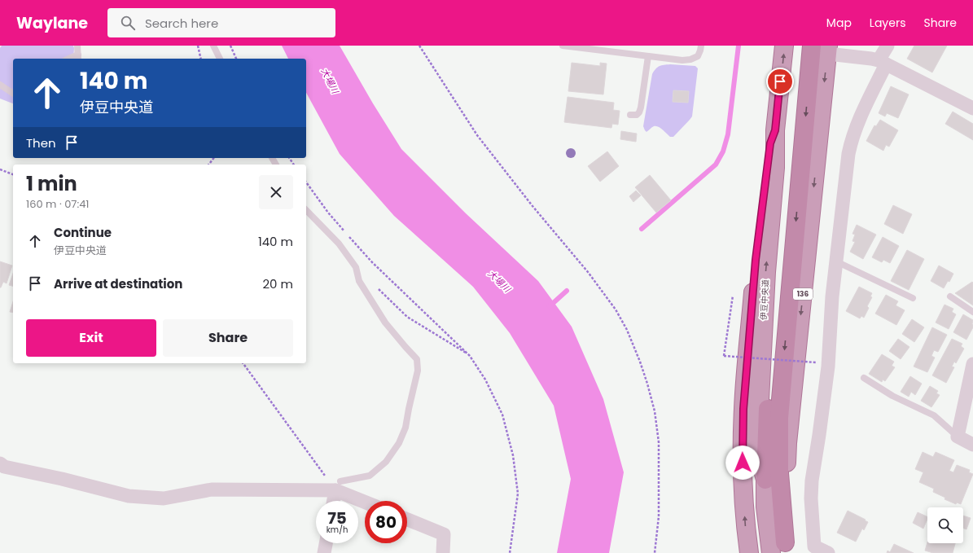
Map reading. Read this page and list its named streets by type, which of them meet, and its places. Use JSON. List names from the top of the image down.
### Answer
{
  "streets": {
    "highway": ["136", "伊豆中央道"]
  },
  "water": ["大場川"],
  "page": {
    "header": "Waylane",
    "search": "Search here",
    "nav": ["Map", "Layers", "Share"],
    "turn": ["140 m", "伊豆中央道"],
    "then": "Then",
    "heading": ["1 min", "160 m · 07:41"],
    "list": [
      {
        "name": "Continue",
        "note": "伊豆中央道",
        "value": "140 m"
      },
      {
        "name": "Arrive at destination",
        "value": "20 m"
      }
    ],
    "buttons": ["Exit", "Share"],
    "speed": "75 km/h",
    "limit": "80"
  }
}
